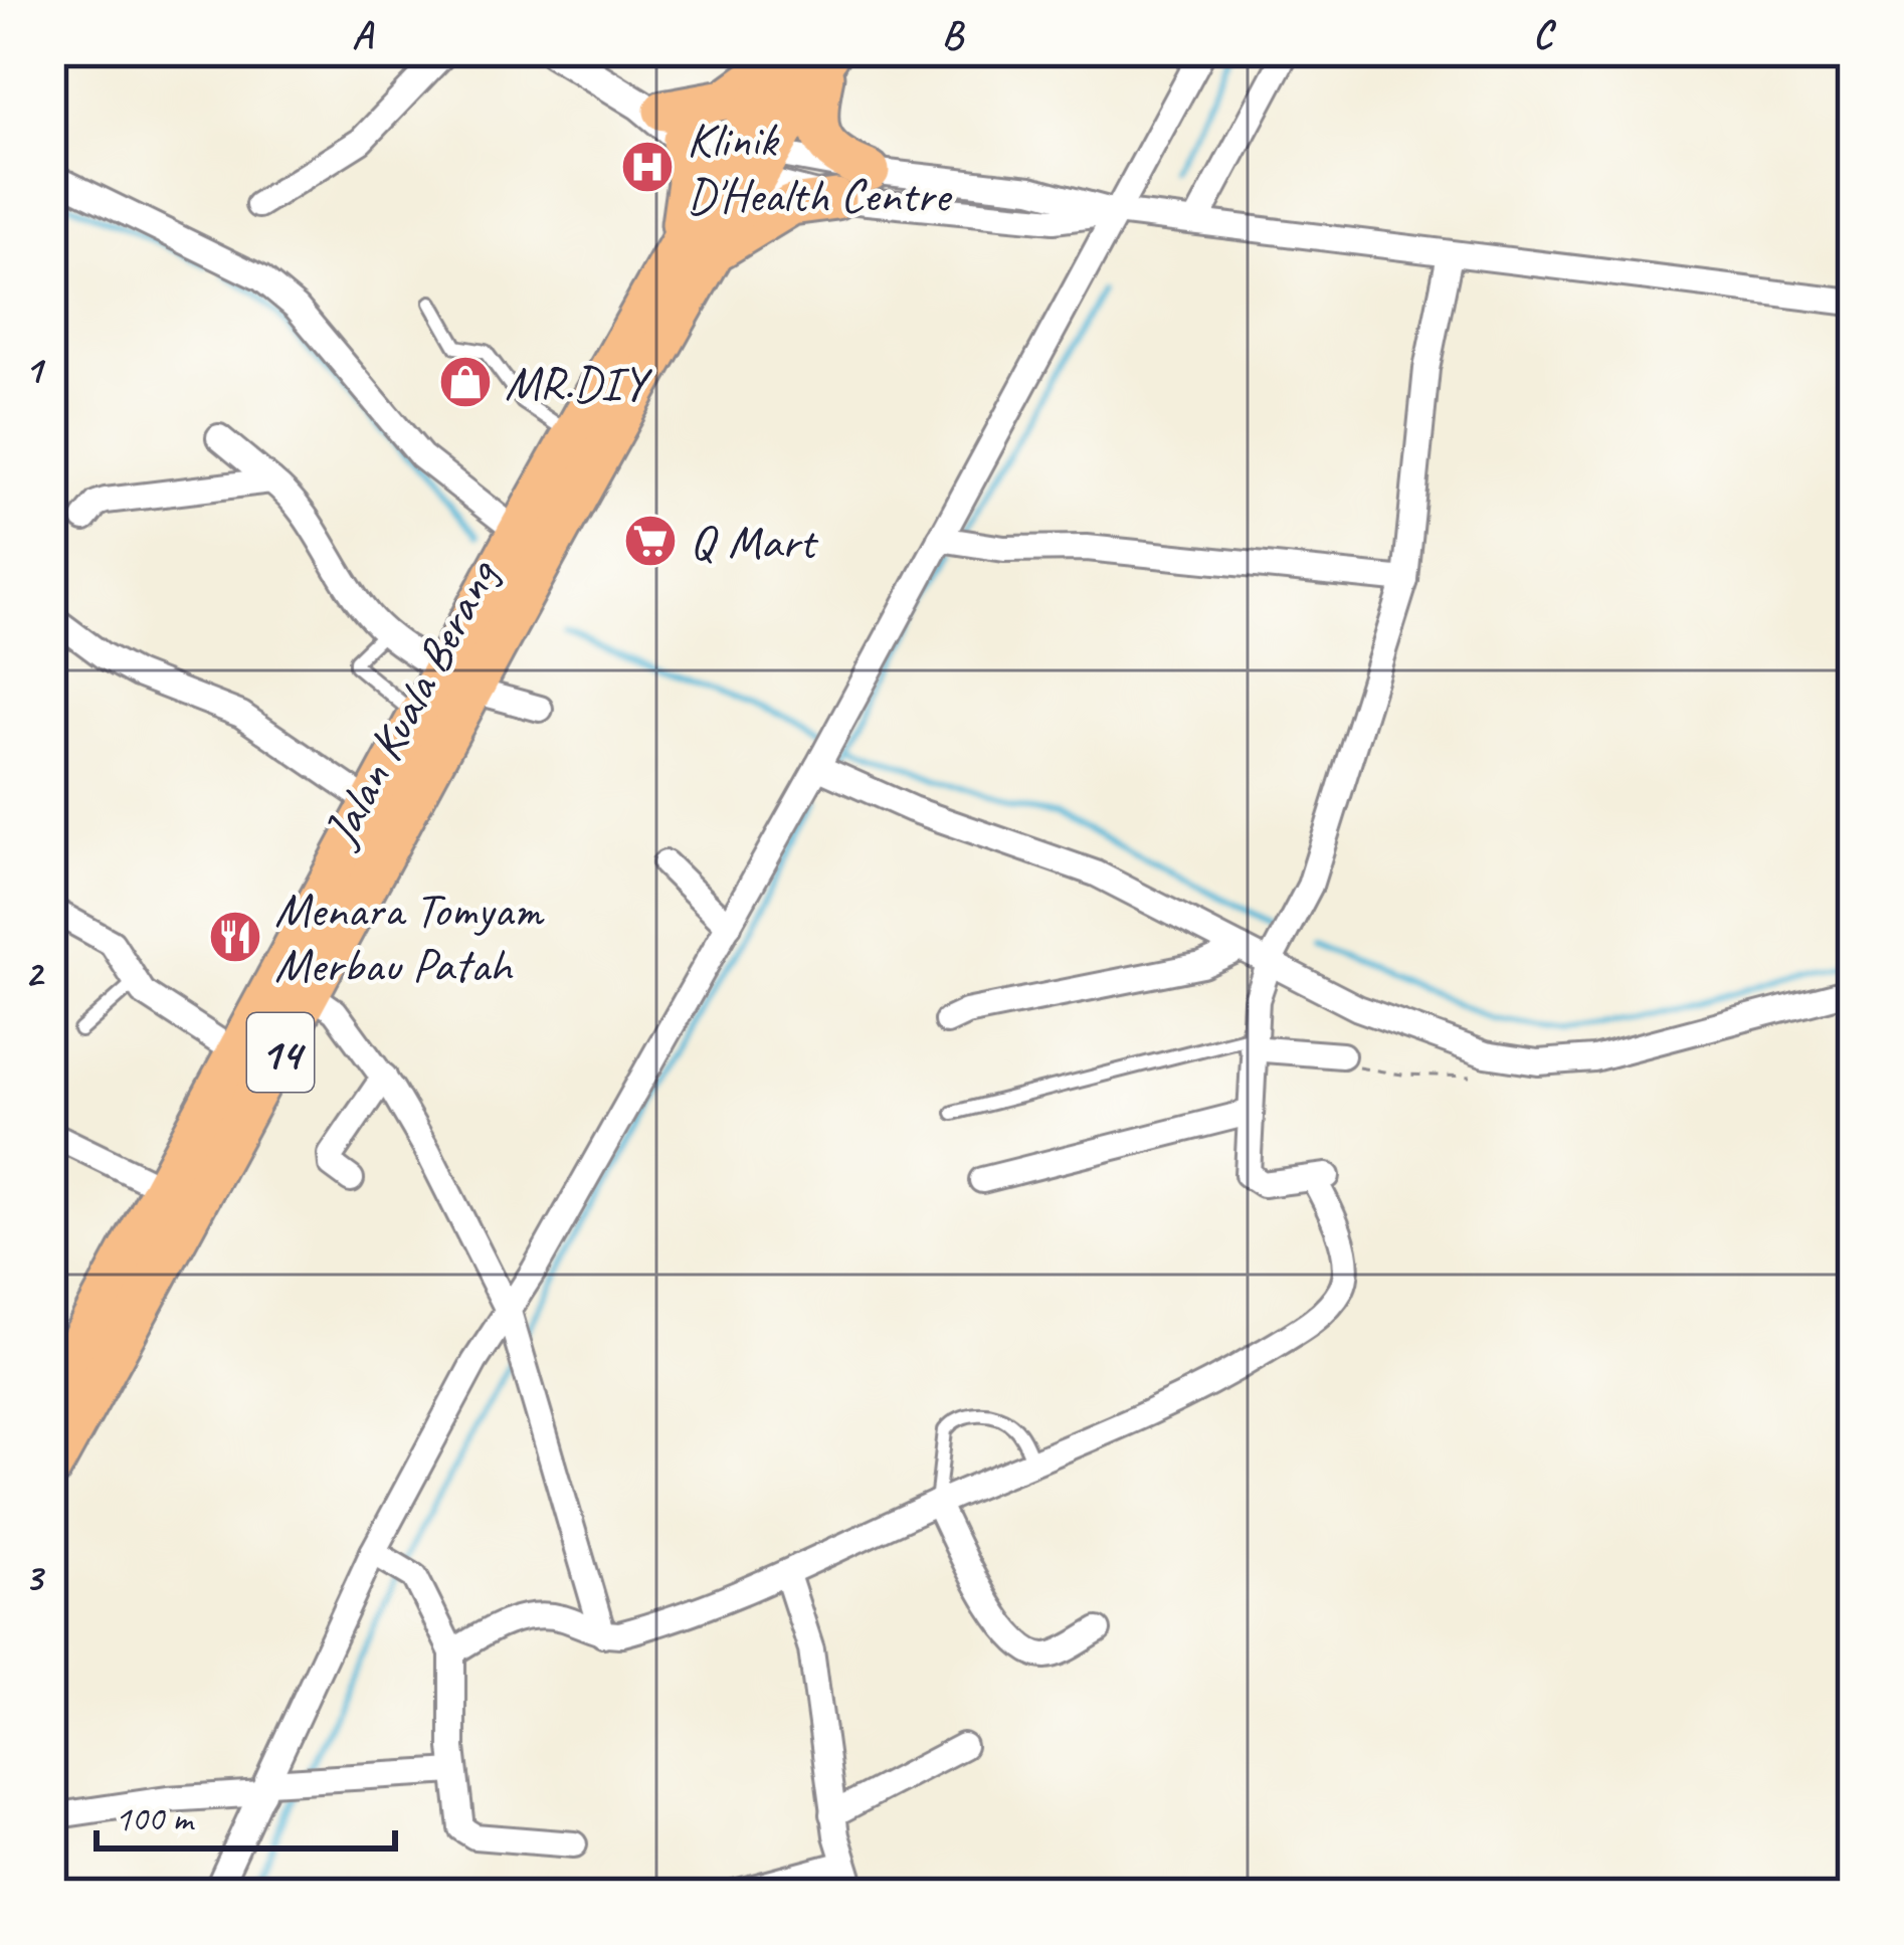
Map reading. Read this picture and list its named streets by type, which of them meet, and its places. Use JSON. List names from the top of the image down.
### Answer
{
  "streets": {
    "highway": ["Jalan Kuala Berang", "14"]
  },
  "places": {
    "hospital": ["Klinik D'Health Centre"],
    "shop": ["MR.DIY"],
    "supermarket": ["Q Mart"],
    "restaurant": ["Menara Tomyam Merbau Patah"]
  },
  "scale_bar": "100 m",
  "grid": {
    "columns": ["A", "B", "C"],
    "rows": ["1", "2", "3"]
  }
}
